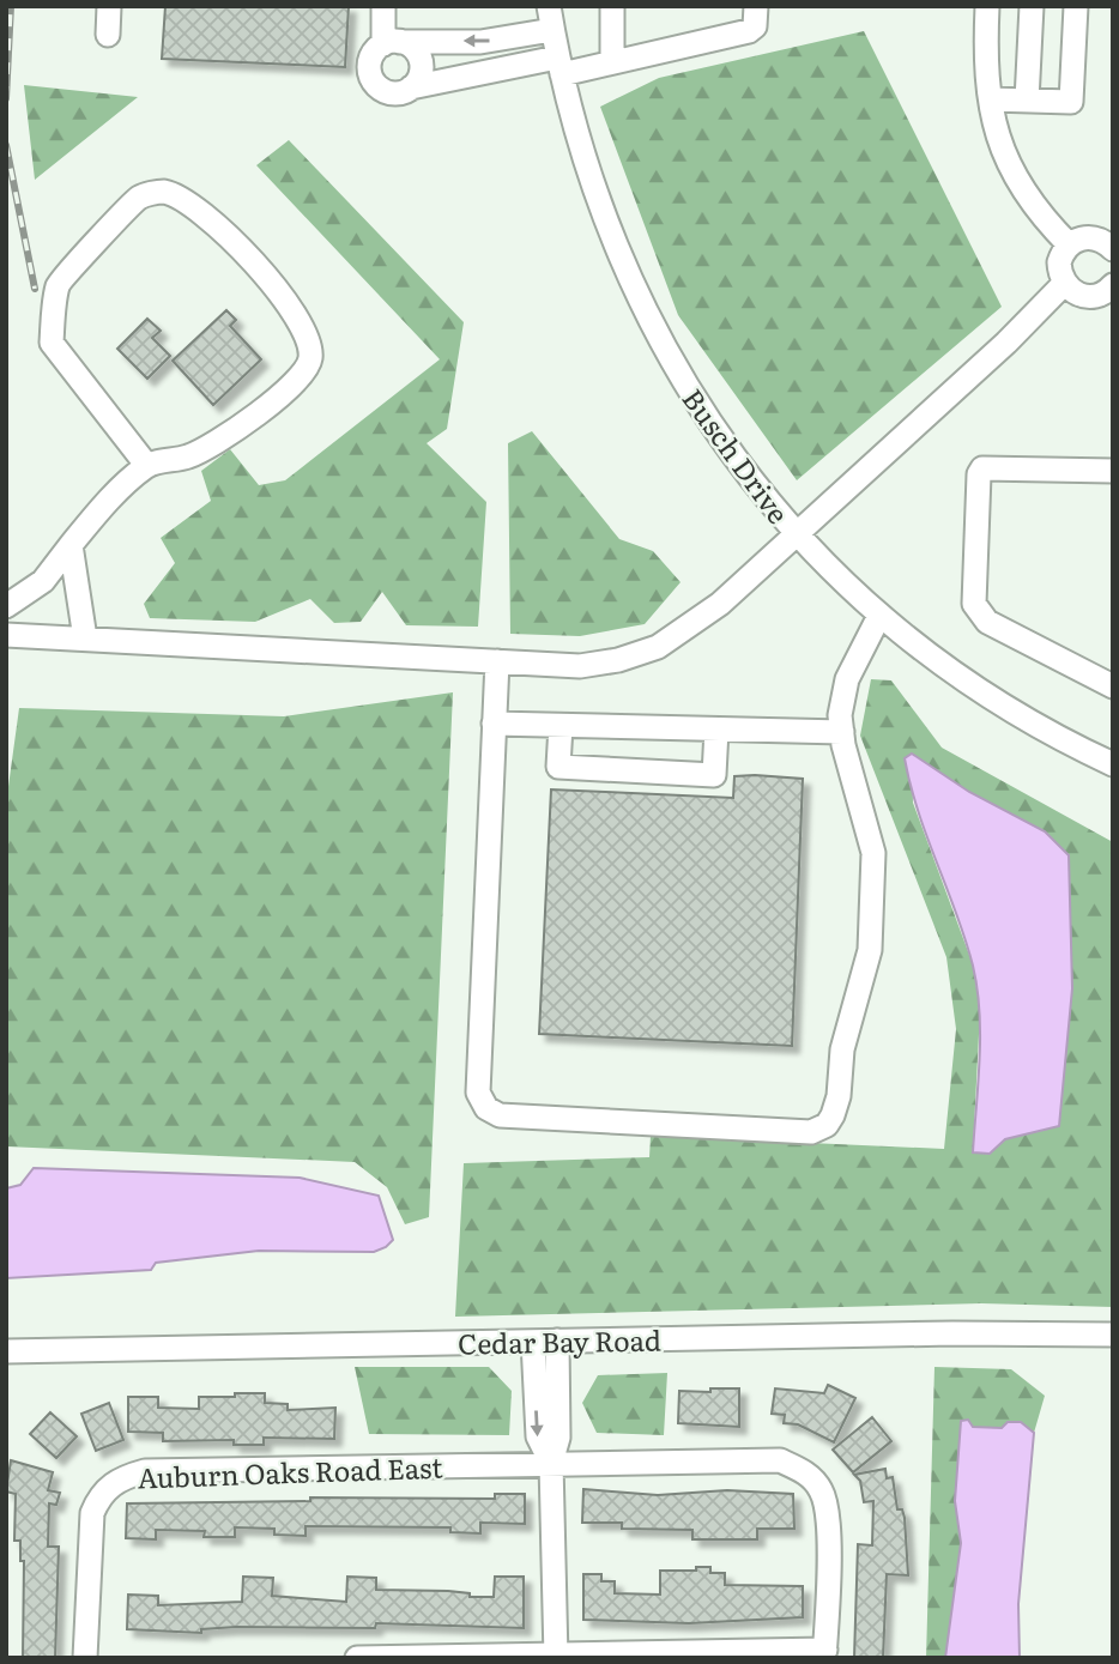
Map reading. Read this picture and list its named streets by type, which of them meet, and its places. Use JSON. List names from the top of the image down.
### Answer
{
  "streets": {
    "street": ["Busch Drive", "Cedar Bay Road", "Auburn Oaks Road East"]
  }
}
